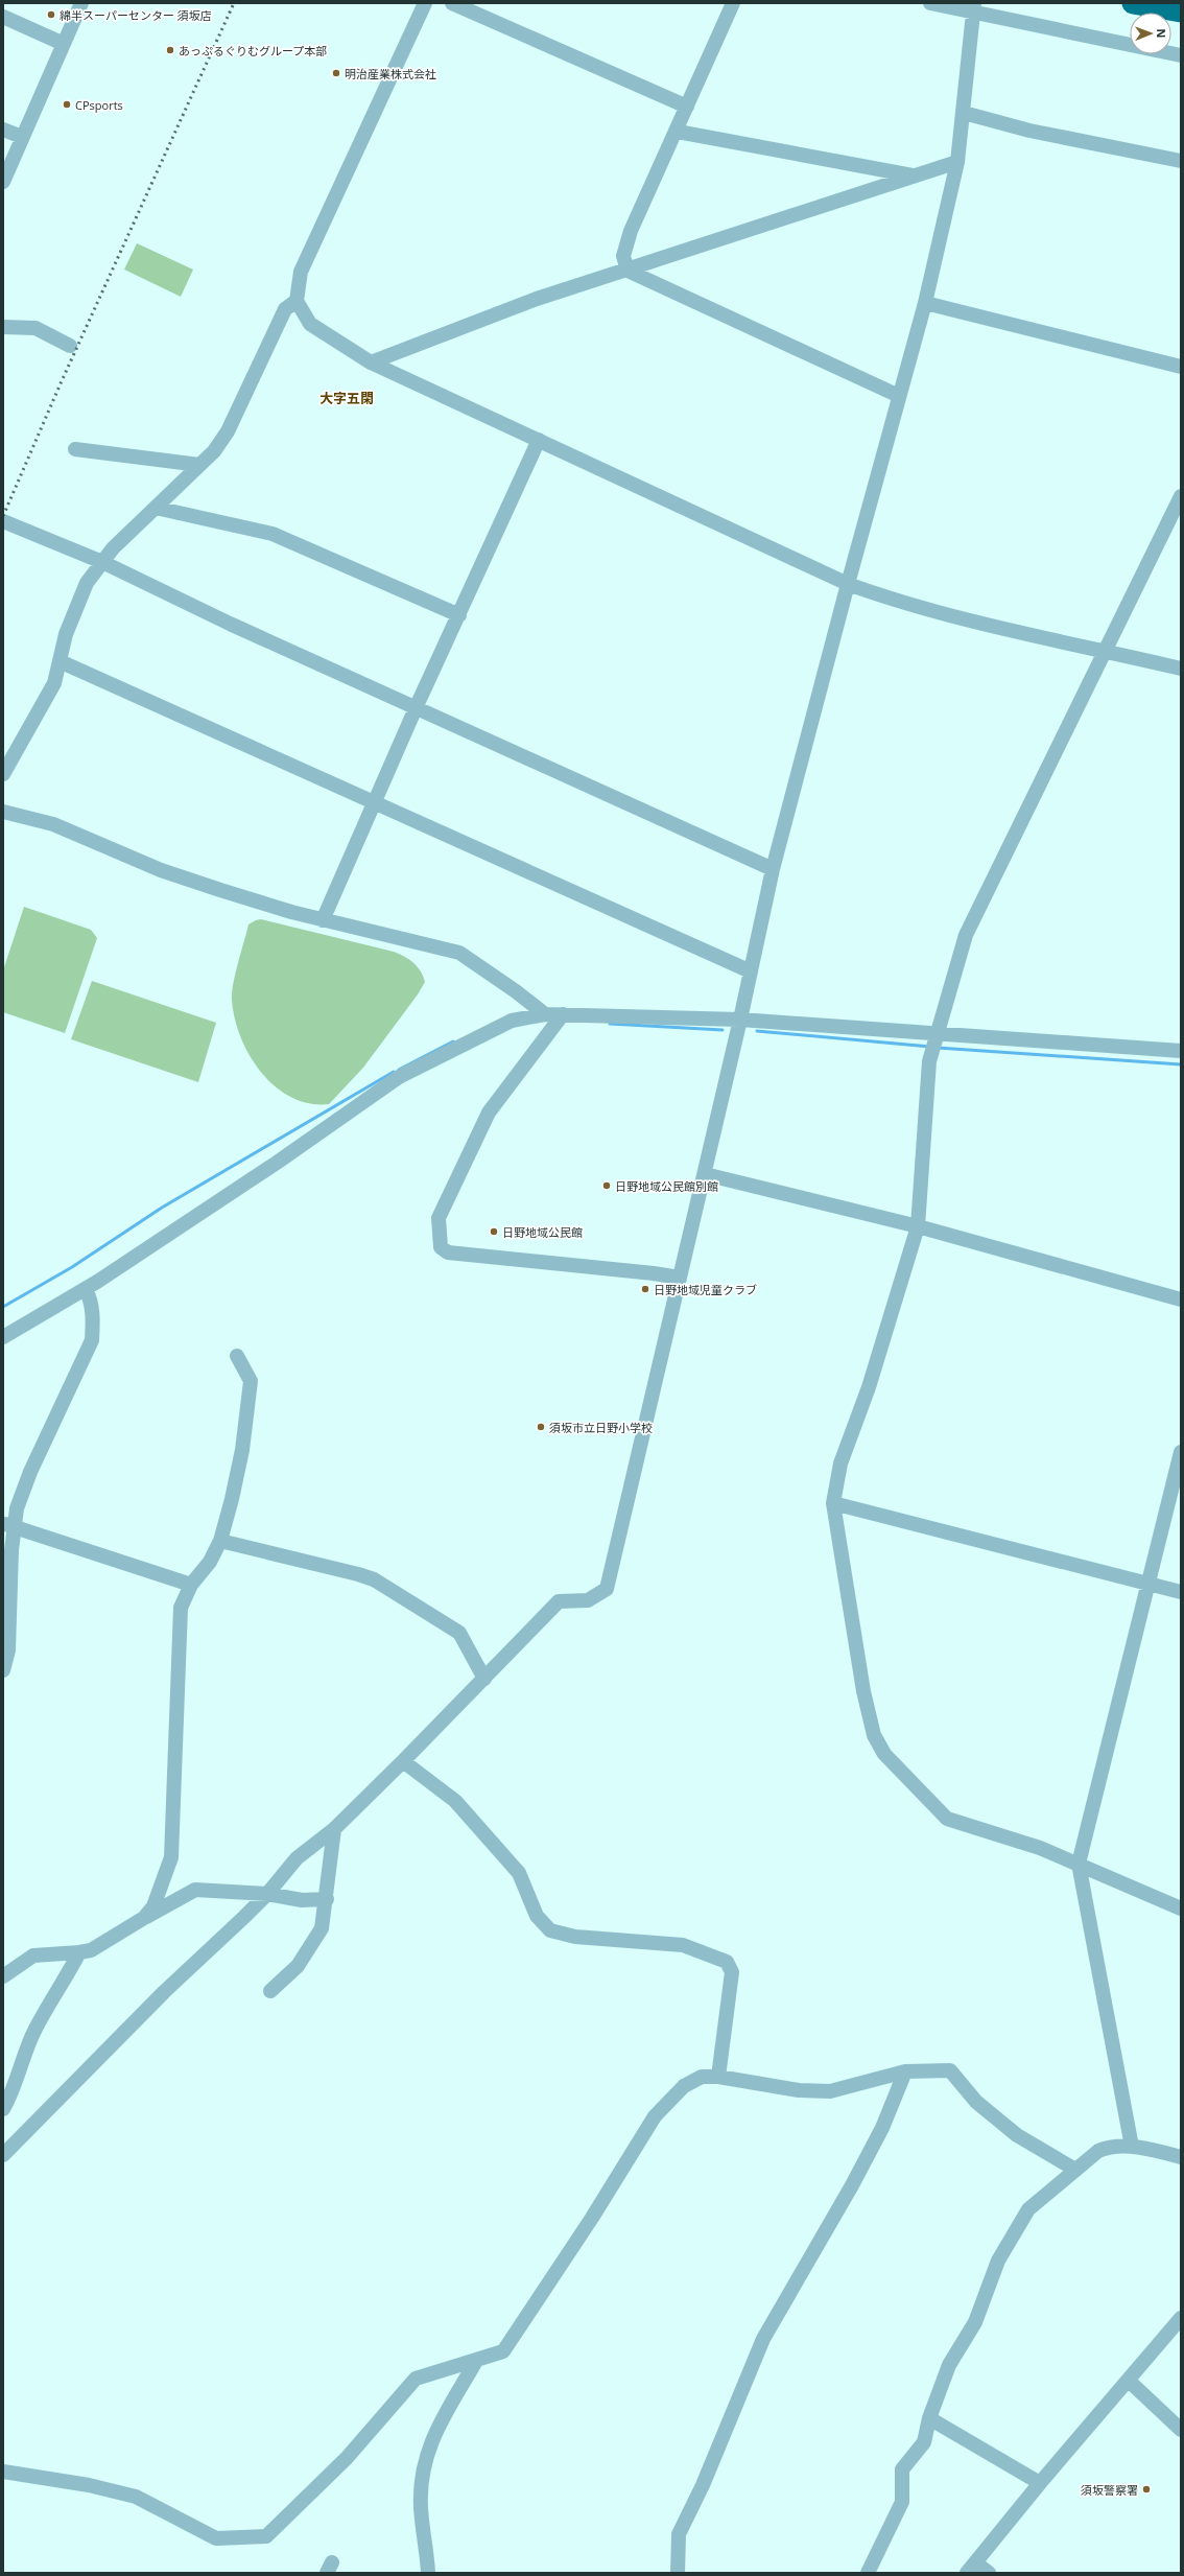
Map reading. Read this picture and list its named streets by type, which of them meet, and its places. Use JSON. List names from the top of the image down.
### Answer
{
  "districts": ["大字五閑"],
  "places": [
    "綿半スーパーセンター 須坂店",
    "あっぷるぐりむグループ本部",
    "明治産業株式会社",
    "CPsports",
    "日野地域公民館別館",
    "日野地域公民館",
    "日野地域児童クラブ",
    "須坂市立日野小学校",
    "須坂警察署"
  ],
  "north": "right"
}
